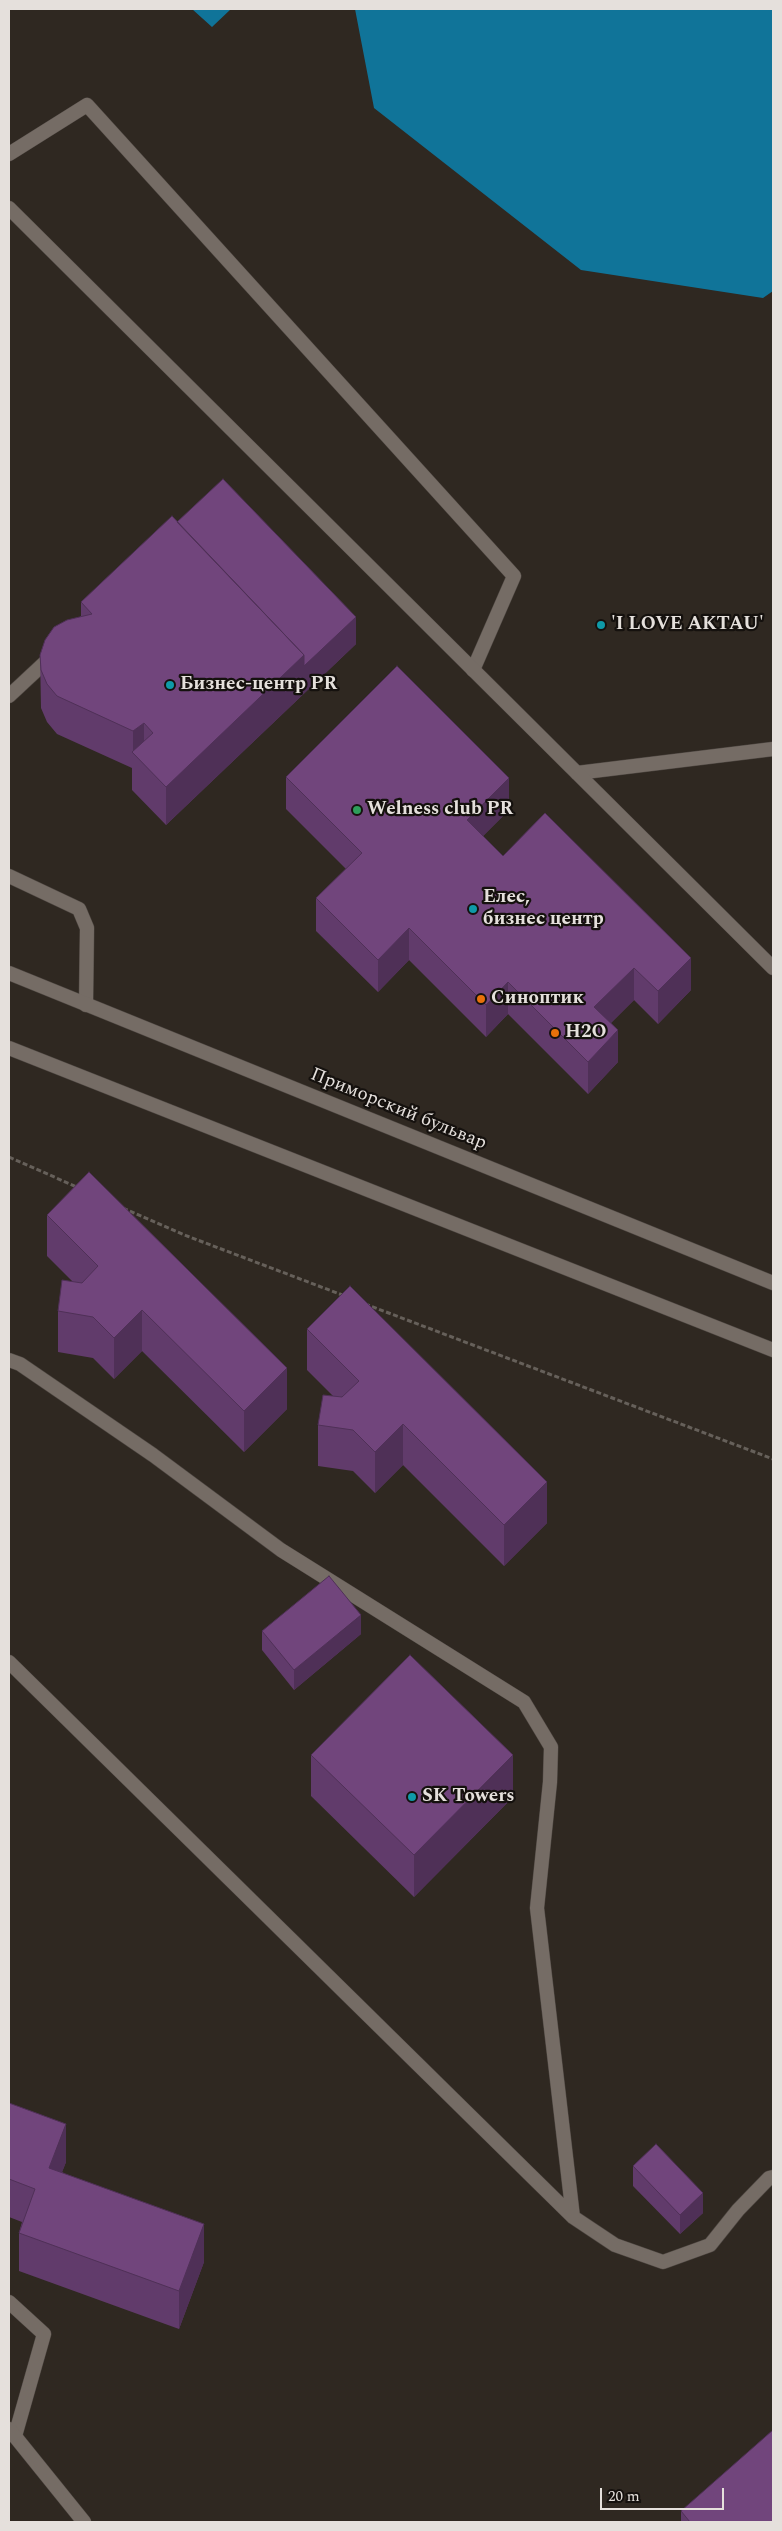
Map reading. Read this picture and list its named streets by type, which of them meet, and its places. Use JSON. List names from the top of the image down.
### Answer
{
  "streets": {
    "street": ["Приморский бульвар"]
  },
  "places": [
    "'I LOVE AKTAU'",
    "Бизнес-центр PR",
    "Welness club PR",
    "Елес, бизнес центр",
    "Синоптик",
    "H2O",
    "SK Towers"
  ],
  "scale_bar": "20 m"
}
